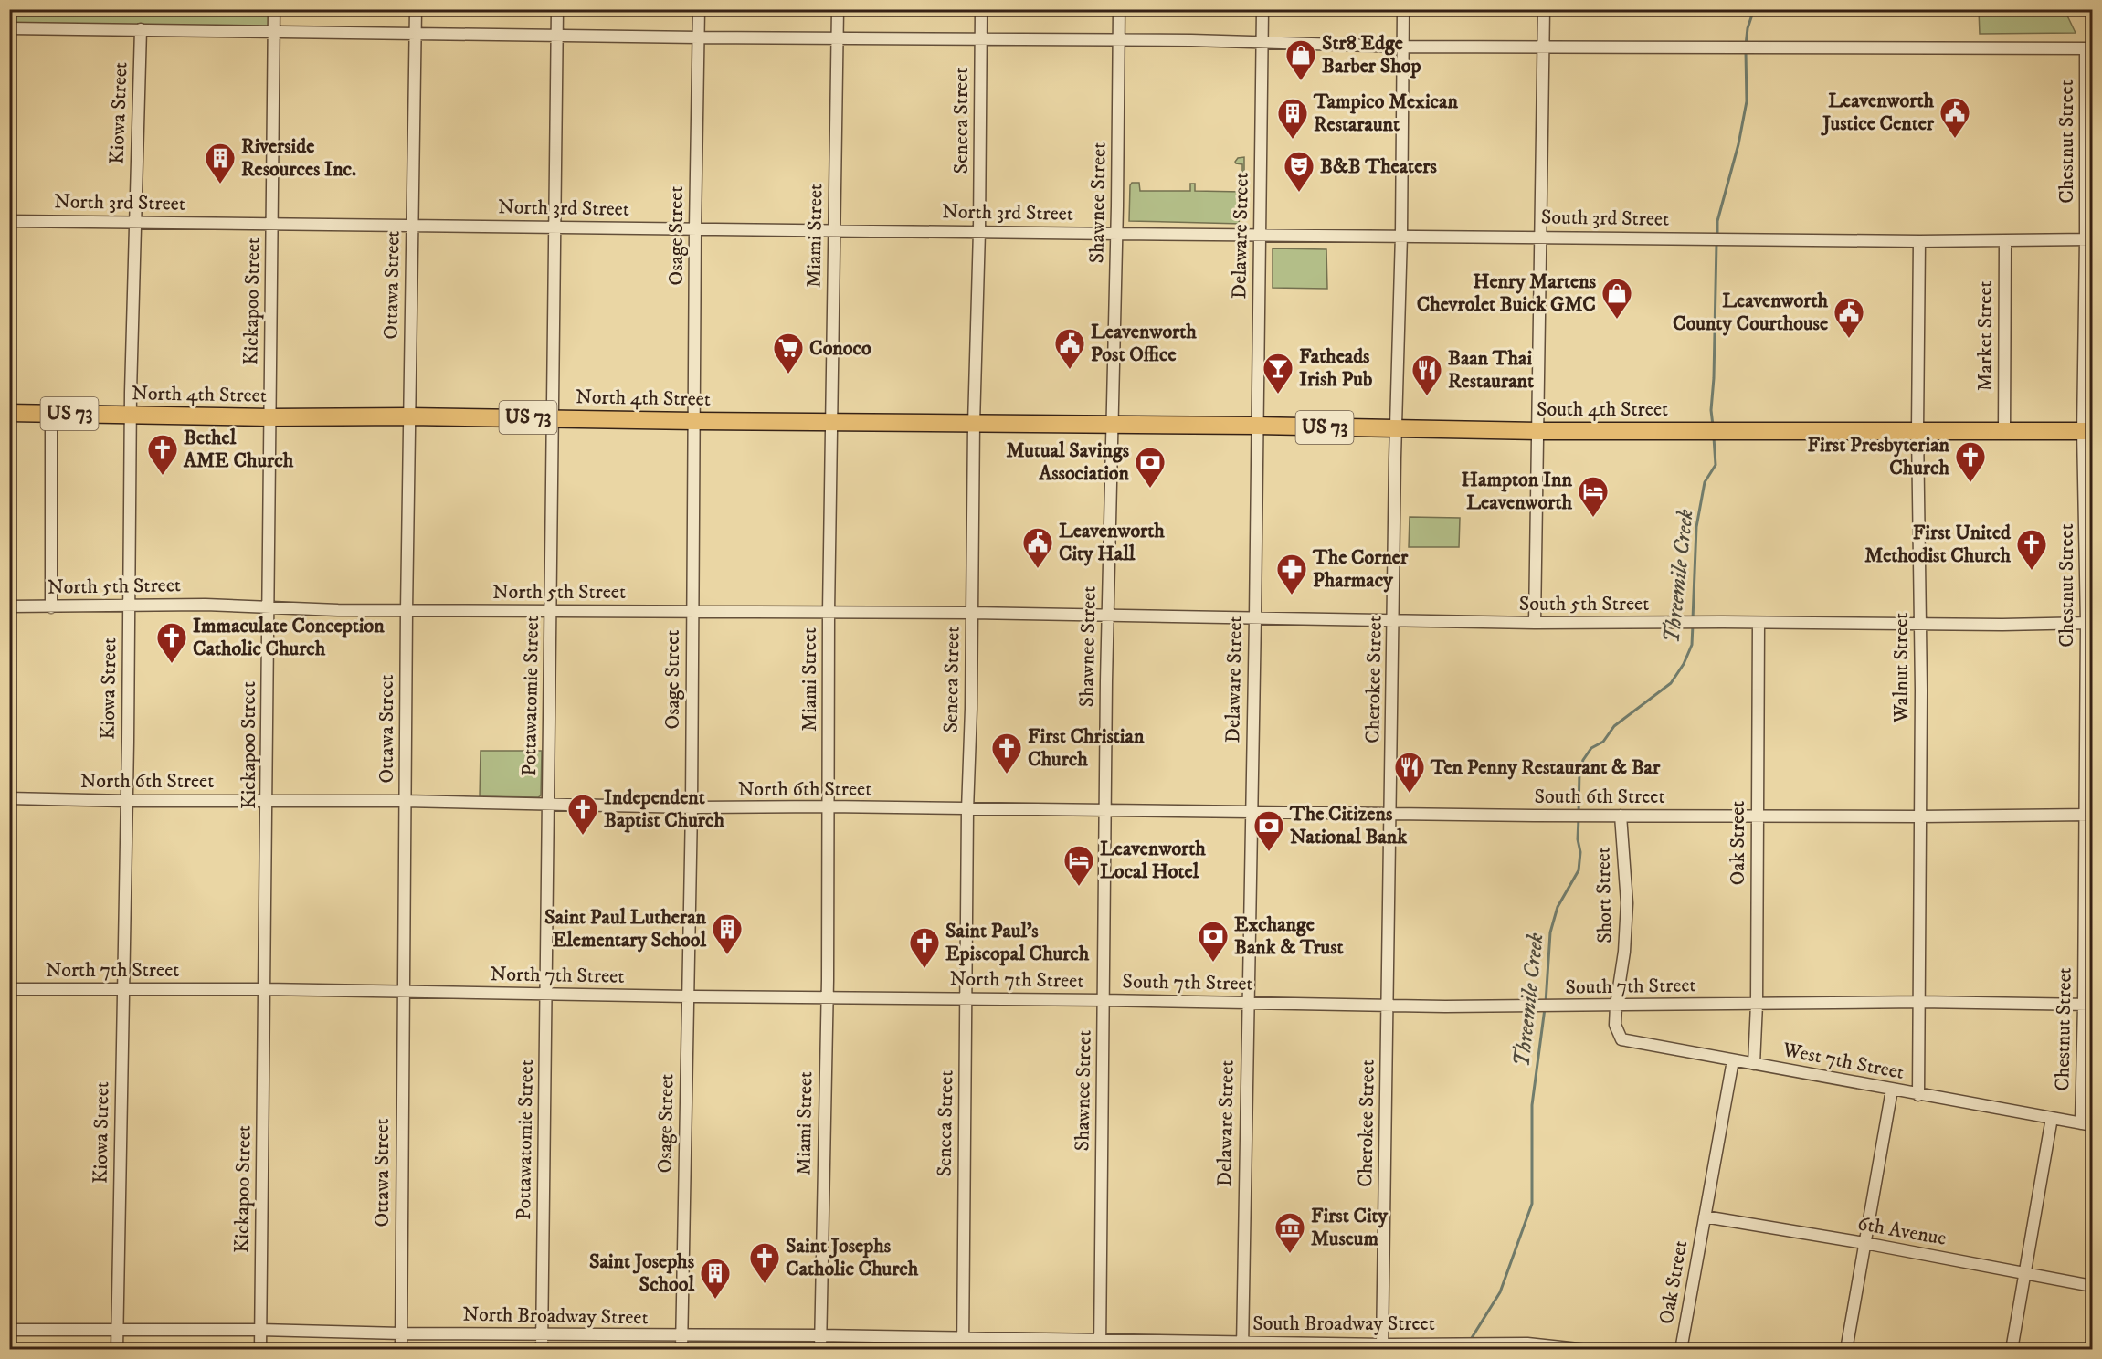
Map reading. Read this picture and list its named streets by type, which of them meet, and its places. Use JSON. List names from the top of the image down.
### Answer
{
  "streets": {
    "highway": ["North 4th Street", "South 4th Street", "US 73"],
    "street": [
      "Kiowa Street",
      "Seneca Street",
      "Chestnut Street",
      "North 3rd Street",
      "Shawnee Street",
      "South 3rd Street",
      "Osage Street",
      "Miami Street",
      "Delaware Street",
      "Ottawa Street",
      "Kickapoo Street",
      "Market Street",
      "North 5th Street",
      "South 5th Street",
      "Walnut Street",
      "Cherokee Street",
      "Pottawatomie Street",
      "North 6th Street",
      "South 6th Street",
      "Oak Street",
      "Short Street",
      "North 7th Street",
      "South 7th Street",
      "West 7th Street",
      "6th Avenue",
      "North Broadway Street",
      "South Broadway Street"
    ]
  },
  "crossings": [
    ["Kiowa Street", "North 3rd Street"],
    ["Kiowa Street", "North 4th Street"],
    ["Kiowa Street", "North 5th Street"],
    ["Kiowa Street", "North 6th Street"],
    ["Kiowa Street", "North 7th Street"],
    ["Kiowa Street", "North Broadway Street"],
    ["Seneca Street", "North 3rd Street"],
    ["Seneca Street", "North 4th Street"],
    ["Seneca Street", "North 5th Street"],
    ["Seneca Street", "North 6th Street"],
    ["Seneca Street", "North 7th Street"],
    ["Seneca Street", "North Broadway Street"],
    ["Chestnut Street", "South 3rd Street"],
    ["Chestnut Street", "South 4th Street"],
    ["Chestnut Street", "South 5th Street"],
    ["Chestnut Street", "South 6th Street"],
    ["Chestnut Street", "South 7th Street"],
    ["Chestnut Street", "West 7th Street"],
    ["Chestnut Street", "6th Avenue"],
    ["North 3rd Street", "Shawnee Street"],
    ["North 3rd Street", "South 3rd Street"],
    ["North 3rd Street", "Osage Street"],
    ["North 3rd Street", "Miami Street"],
    ["North 3rd Street", "Ottawa Street"],
    ["North 3rd Street", "Kickapoo Street"],
    ["North 3rd Street", "Pottawatomie Street"],
    ["Shawnee Street", "South 3rd Street"],
    ["Shawnee Street", "North 4th Street"],
    ["Shawnee Street", "South 4th Street"],
    ["Shawnee Street", "North 5th Street"],
    ["Shawnee Street", "South 5th Street"],
    ["Shawnee Street", "North 6th Street"],
    ["Shawnee Street", "South 6th Street"],
    ["Shawnee Street", "North 7th Street"],
    ["Shawnee Street", "South 7th Street"],
    ["Shawnee Street", "North Broadway Street"],
    ["Shawnee Street", "South Broadway Street"],
    ["South 3rd Street", "Delaware Street"],
    ["South 3rd Street", "Market Street"],
    ["South 3rd Street", "Walnut Street"],
    ["South 3rd Street", "Cherokee Street"],
    ["Osage Street", "North 4th Street"],
    ["Osage Street", "North 5th Street"],
    ["Osage Street", "North 6th Street"],
    ["Osage Street", "North 7th Street"],
    ["Osage Street", "North Broadway Street"],
    ["Miami Street", "North 4th Street"],
    ["Miami Street", "North 5th Street"],
    ["Miami Street", "North 6th Street"],
    ["Miami Street", "North 7th Street"],
    ["Miami Street", "North Broadway Street"],
    ["Delaware Street", "South 4th Street"],
    ["Delaware Street", "South 5th Street"],
    ["Delaware Street", "South 6th Street"],
    ["Delaware Street", "South 7th Street"],
    ["Delaware Street", "South Broadway Street"],
    ["Ottawa Street", "North 4th Street"],
    ["Ottawa Street", "North 5th Street"],
    ["Ottawa Street", "North 6th Street"],
    ["Ottawa Street", "North 7th Street"],
    ["Ottawa Street", "North Broadway Street"],
    ["Kickapoo Street", "North 4th Street"],
    ["Kickapoo Street", "North 5th Street"],
    ["Kickapoo Street", "North 6th Street"],
    ["Kickapoo Street", "North 7th Street"],
    ["Kickapoo Street", "North Broadway Street"],
    ["Market Street", "South 4th Street"],
    ["North 4th Street", "South 4th Street"],
    ["North 4th Street", "Pottawatomie Street"],
    ["South 4th Street", "Walnut Street"],
    ["South 4th Street", "Cherokee Street"],
    ["North 5th Street", "South 5th Street"],
    ["North 5th Street", "Pottawatomie Street"],
    ["South 5th Street", "Walnut Street"],
    ["South 5th Street", "Cherokee Street"],
    ["South 5th Street", "Oak Street"],
    ["Walnut Street", "South 6th Street"],
    ["Walnut Street", "South 7th Street"],
    ["Walnut Street", "West 7th Street"],
    ["Cherokee Street", "South 6th Street"],
    ["Cherokee Street", "South 7th Street"],
    ["Cherokee Street", "South Broadway Street"],
    ["Pottawatomie Street", "North 6th Street"],
    ["Pottawatomie Street", "North 7th Street"],
    ["Pottawatomie Street", "North Broadway Street"],
    ["North 6th Street", "South 6th Street"],
    ["South 6th Street", "Oak Street"],
    ["South 6th Street", "Short Street"],
    ["Oak Street", "South 7th Street"],
    ["Oak Street", "West 7th Street"],
    ["Oak Street", "6th Avenue"],
    ["Short Street", "South 7th Street"],
    ["Short Street", "West 7th Street"],
    ["North 7th Street", "South 7th Street"],
    ["South 7th Street", "West 7th Street"],
    ["North Broadway Street", "South Broadway Street"]
  ],
  "water": ["Threemile Creek"],
  "places": {
    "shop": ["Str8 Edge Barber Shop", "Henry Martens Chevrolet Buick GMC"],
    "public building": [
      "Leavenworth Justice Center",
      "Leavenworth County Courthouse",
      "Leavenworth Post Office",
      "Leavenworth City Hall"
    ],
    "building": [
      "Tampico Mexican Restaraunt",
      "Riverside Resources Inc.",
      "Saint Paul Lutheran Elementary School",
      "Saint Josephs School"
    ],
    "theatre": ["B&B Theaters"],
    "supermarket": ["Conoco"],
    "bar": ["Fatheads Irish Pub"],
    "restaurant": ["Baan Thai Restaurant", "Ten Penny Restaurant & Bar"],
    "church": [
      "Bethel AME Church",
      "First Presbyterian Church",
      "First United Methodist Church",
      "Immaculate Conception Catholic Church",
      "First Christian Church",
      "Independent Baptist Church",
      "Saint Paul's Episcopal Church",
      "Saint Josephs Catholic Church"
    ],
    "bank": ["Mutual Savings Association", "The Citizens National Bank", "Exchange Bank & Trust"],
    "hotel": ["Hampton Inn Leavenworth", "Leavenworth Local Hotel"],
    "pharmacy": ["The Corner Pharmacy"],
    "museum": ["First City Museum"]
  }
}
